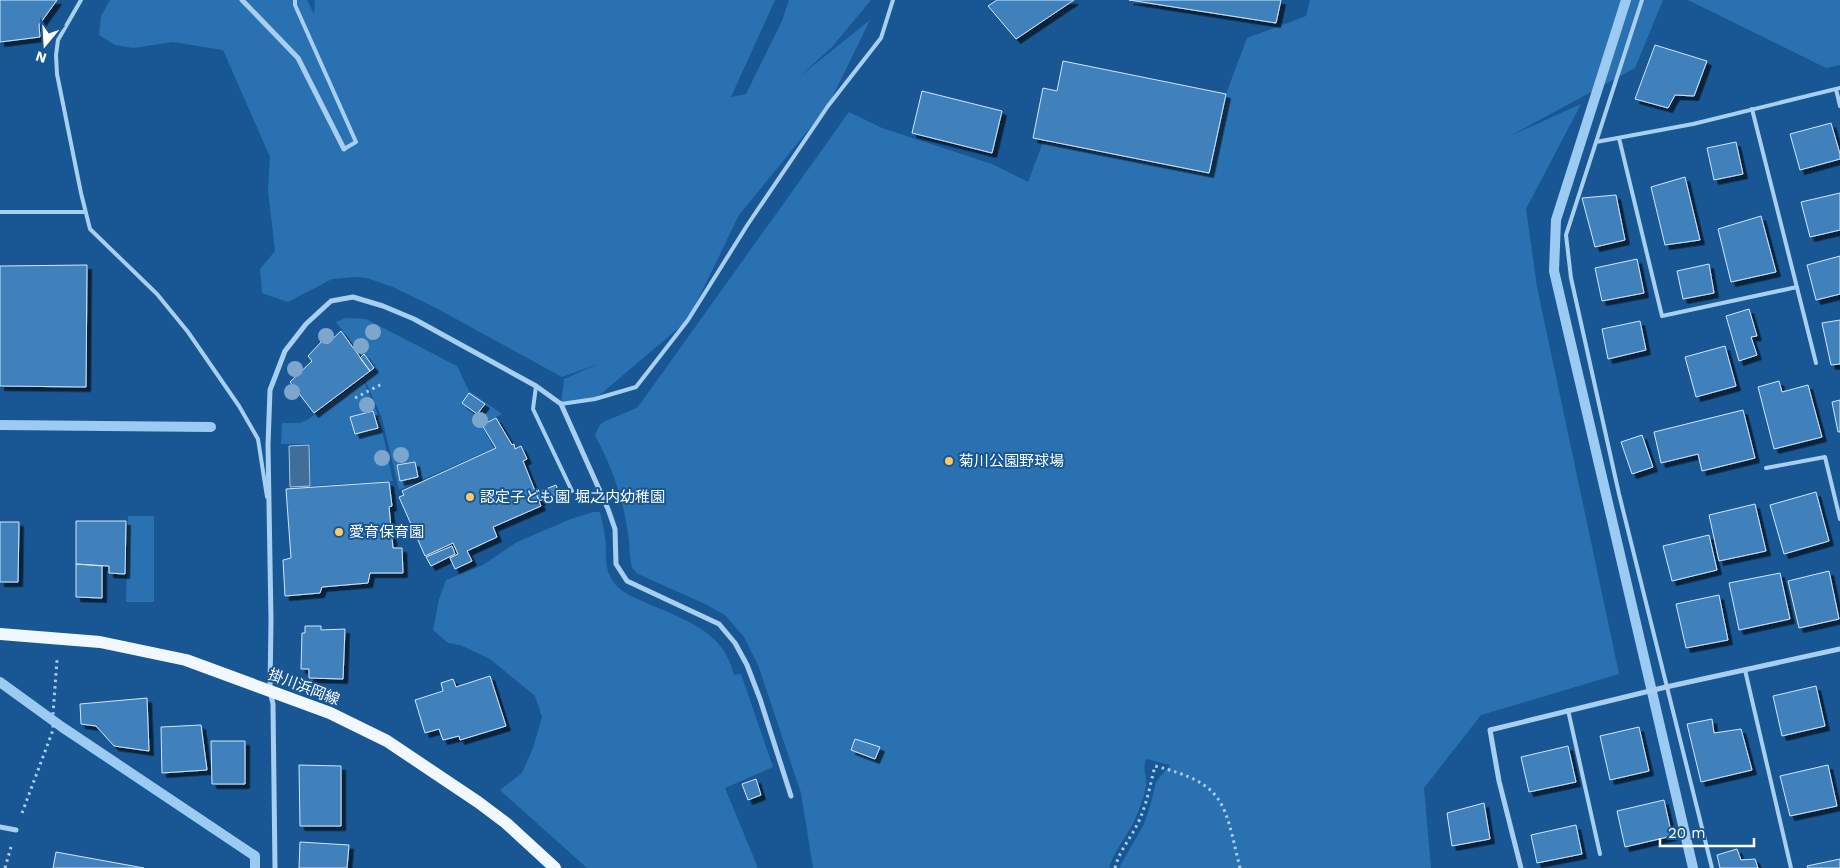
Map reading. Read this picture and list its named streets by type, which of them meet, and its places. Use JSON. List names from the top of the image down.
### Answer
{
  "streets": {
    "main road": ["掛川浜岡線"]
  },
  "places": ["菊川公園野球場", "認定子ども園 堀之内幼稚園", "愛育保育園"],
  "scale_bar": "20 m",
  "north": "bottom"
}
